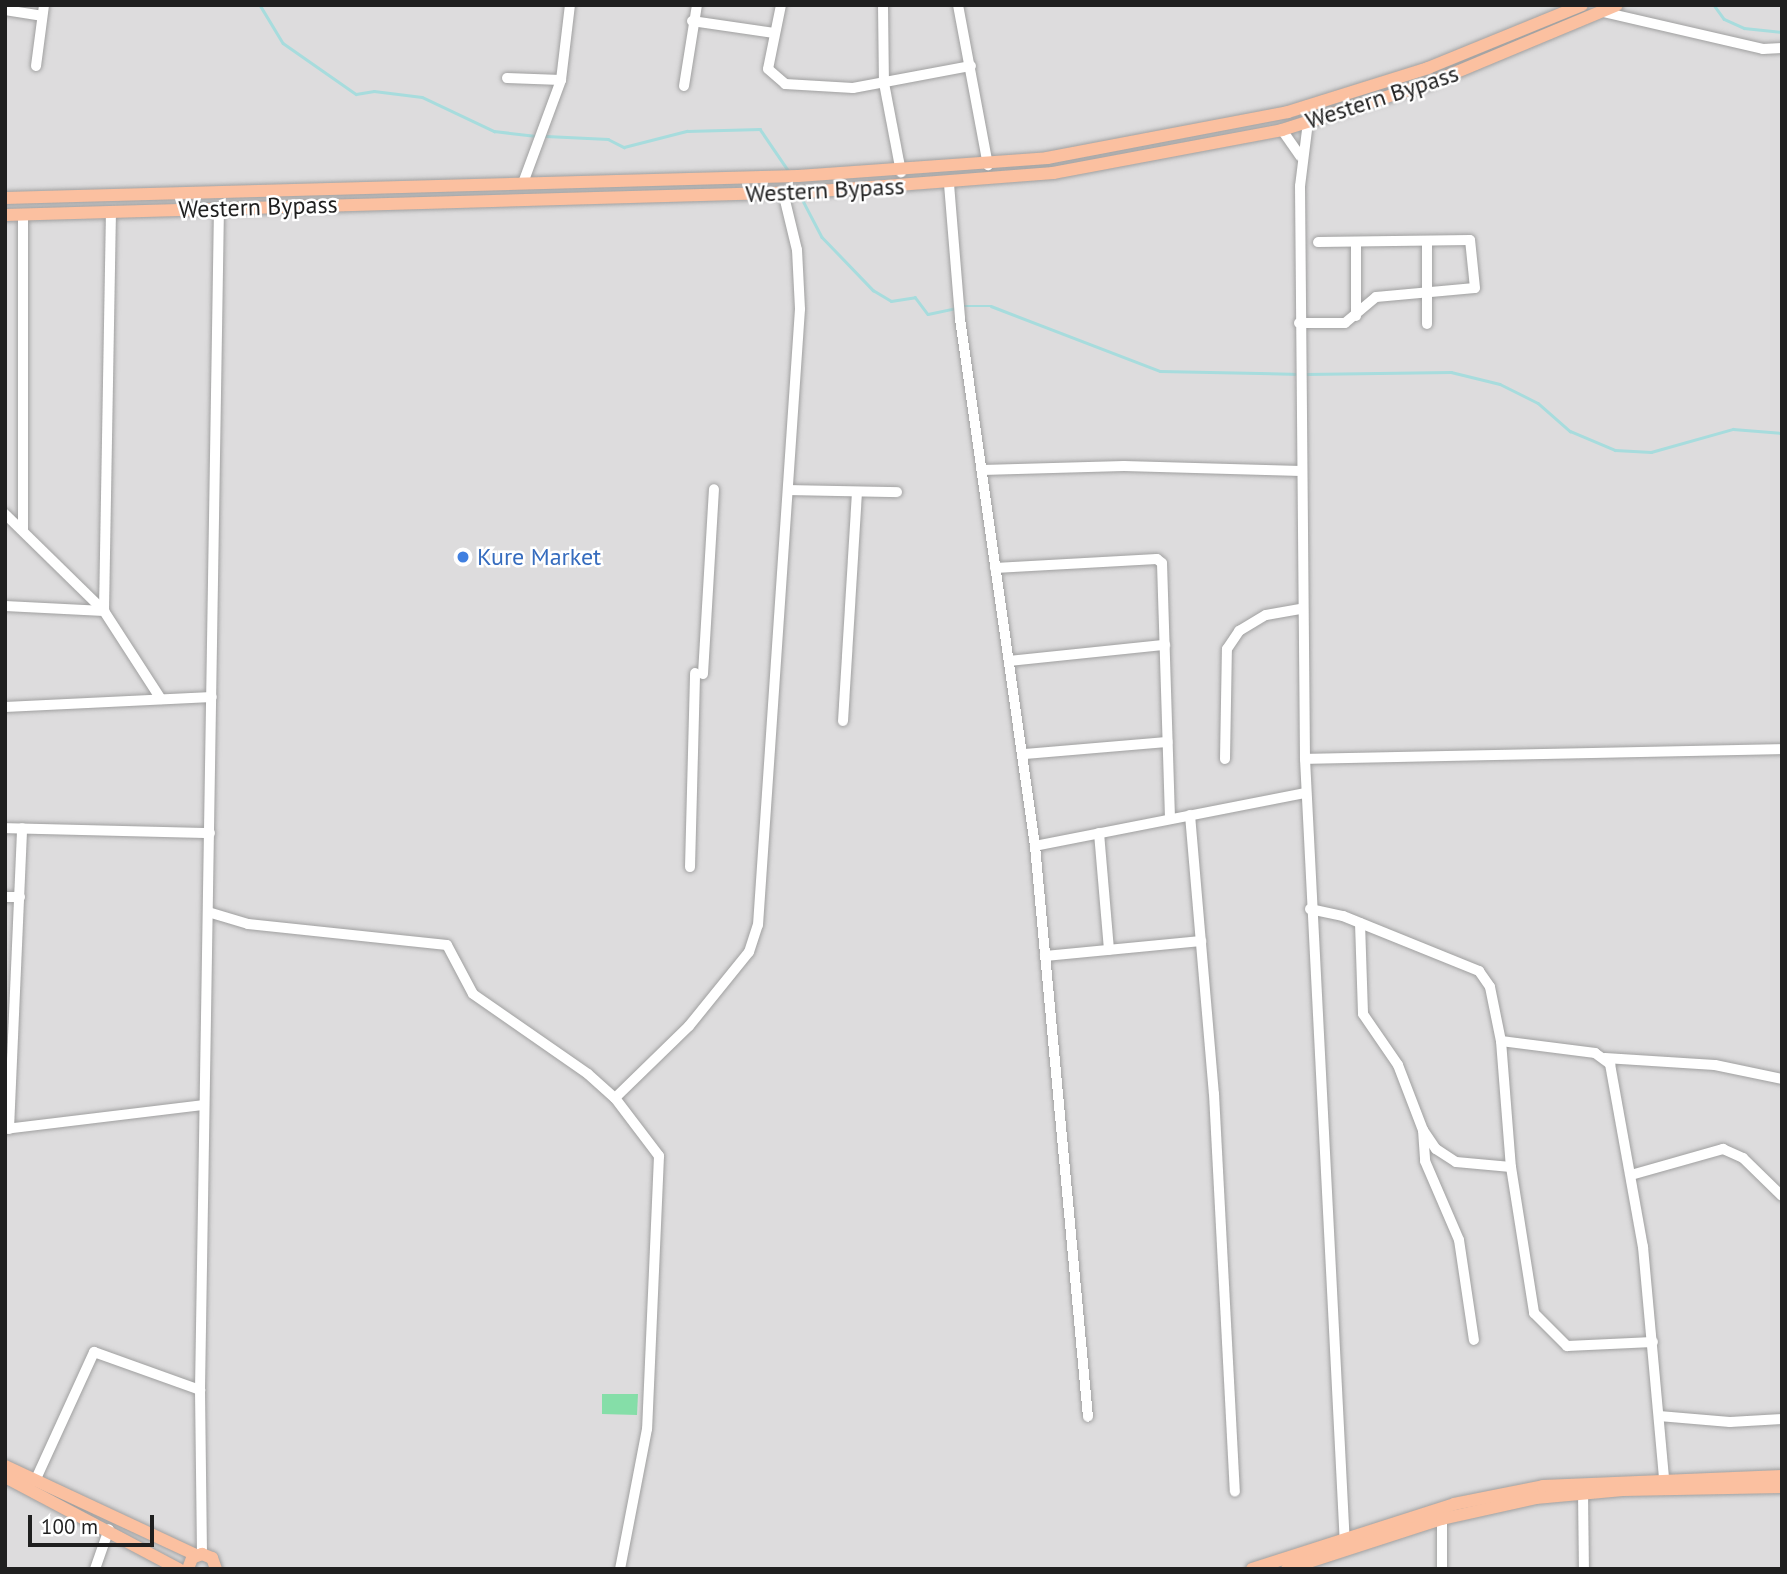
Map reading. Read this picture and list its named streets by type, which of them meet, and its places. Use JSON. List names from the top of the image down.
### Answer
{
  "streets": {
    "main road": ["Western Bypass"]
  },
  "places": ["Kure Market"],
  "scale_bar": "100 m"
}
